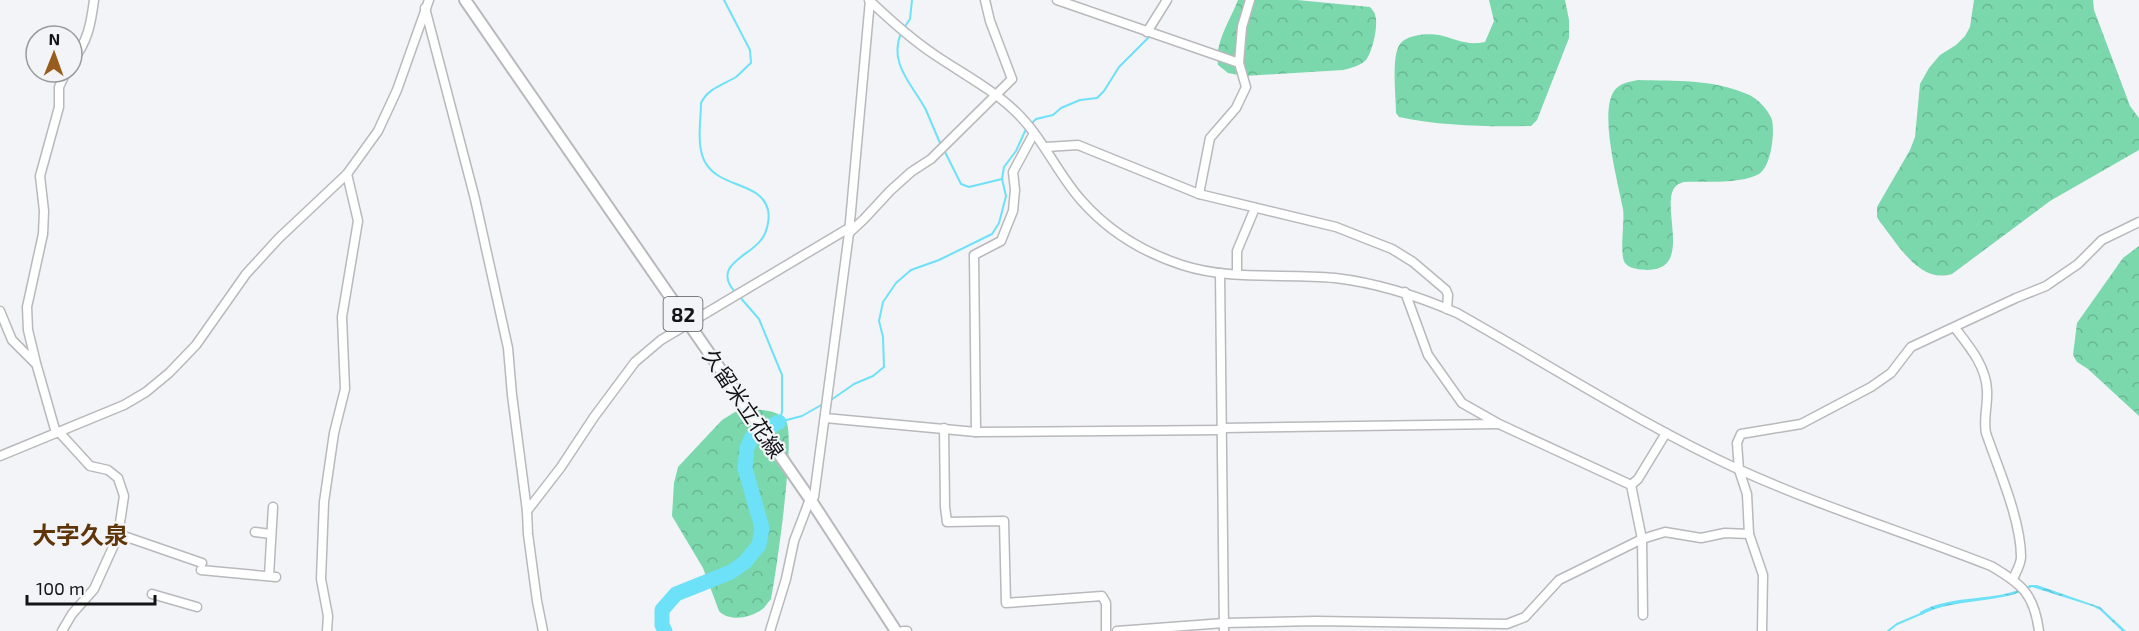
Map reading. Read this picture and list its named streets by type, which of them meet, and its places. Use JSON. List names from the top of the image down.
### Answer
{
  "streets": {
    "main road": ["82", "久留米立花線"]
  },
  "districts": ["大字久泉"],
  "scale_bar": "100 m",
  "north": "top"
}
